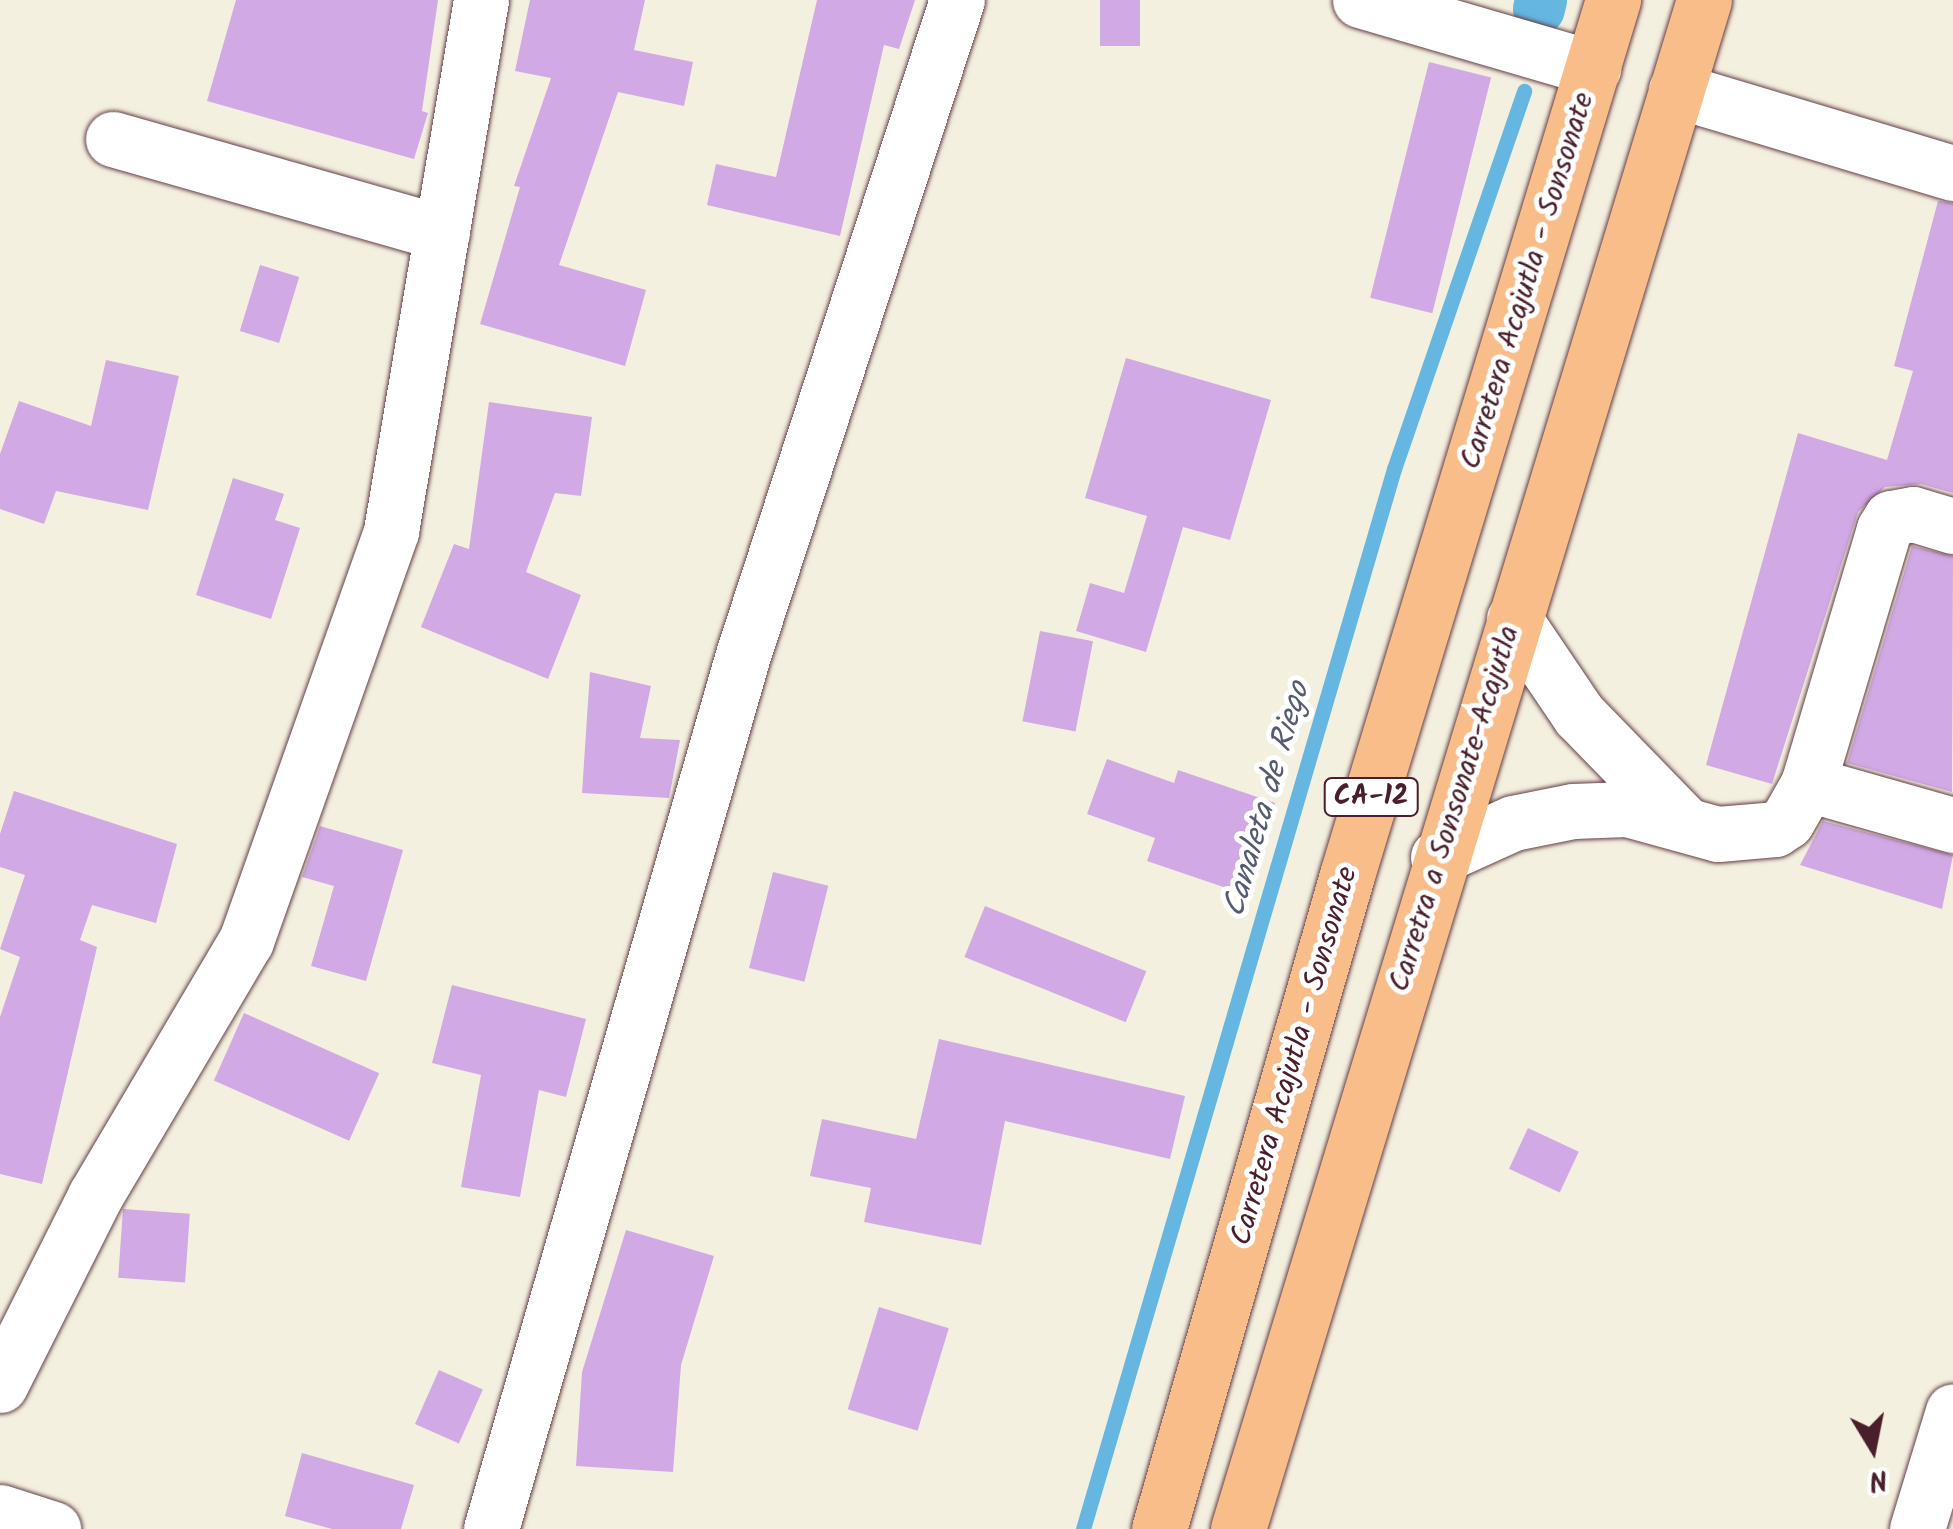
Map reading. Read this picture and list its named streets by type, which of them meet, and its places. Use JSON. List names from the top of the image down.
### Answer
{
  "streets": {
    "highway": ["Carretera Acajutla - Sonsonate", "CA-12", "Carretra a Sonsonate-Acajutla"]
  },
  "crossings": [
    ["Carretera Acajutla - Sonsonate", "CA-12"],
    ["CA-12", "Carretra a Sonsonate-Acajutla"]
  ],
  "water": ["Canaleta de Riego"],
  "north": "bottom"
}
